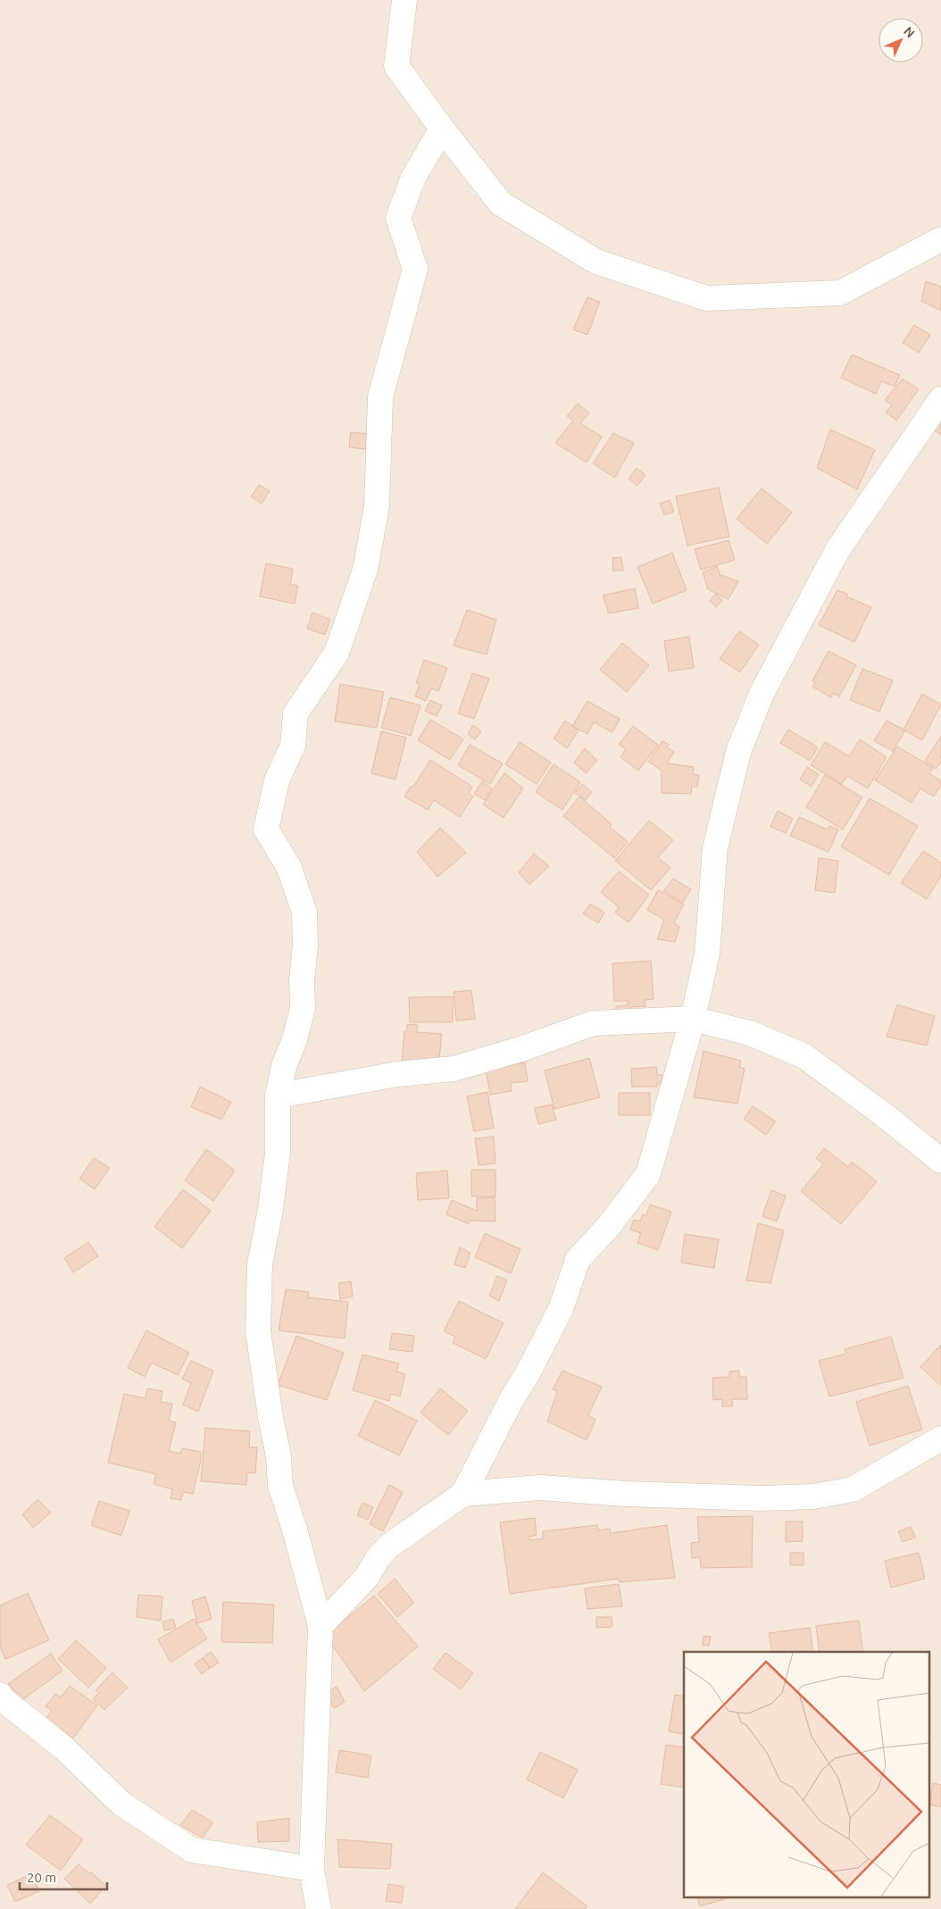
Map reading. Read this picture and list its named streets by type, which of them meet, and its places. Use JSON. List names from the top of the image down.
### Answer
{
  "scale_bar": "20 m",
  "north": "top right"
}
